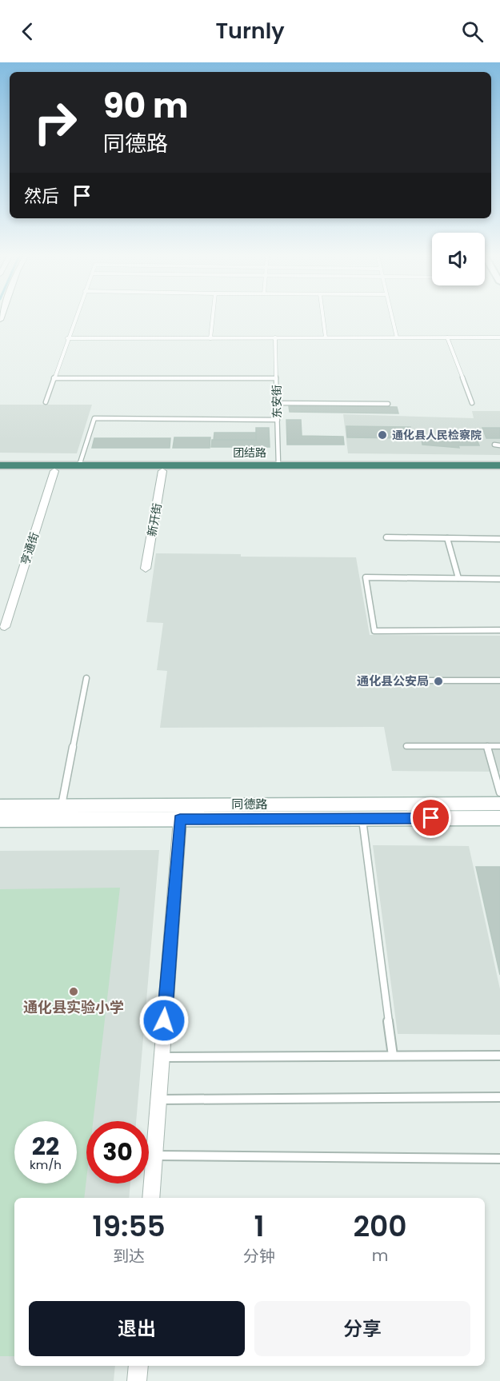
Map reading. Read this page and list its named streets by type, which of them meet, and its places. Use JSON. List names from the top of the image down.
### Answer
{
  "streets": {
    "highway": ["团结路"],
    "main road": ["同德路"],
    "street": ["新开街", "亨通街"],
    "lane": ["东安街"]
  },
  "crossings": [
    ["东安街", "团结路"],
    ["团结路", "新开街"],
    ["团结路", "亨通街"]
  ],
  "places": ["通化县人民检察院", "通化县公安局", "通化县实验小学"],
  "page": {
    "header": "Turnly",
    "turn": ["90 m", "同德路"],
    "then": "然后",
    "speed": "22 km/h",
    "limit": "30",
    "eta": [
      "19:55",
      "到达",
      "1",
      "分钟",
      "200",
      "m"
    ],
    "buttons": ["退出", "分享"]
  }
}
